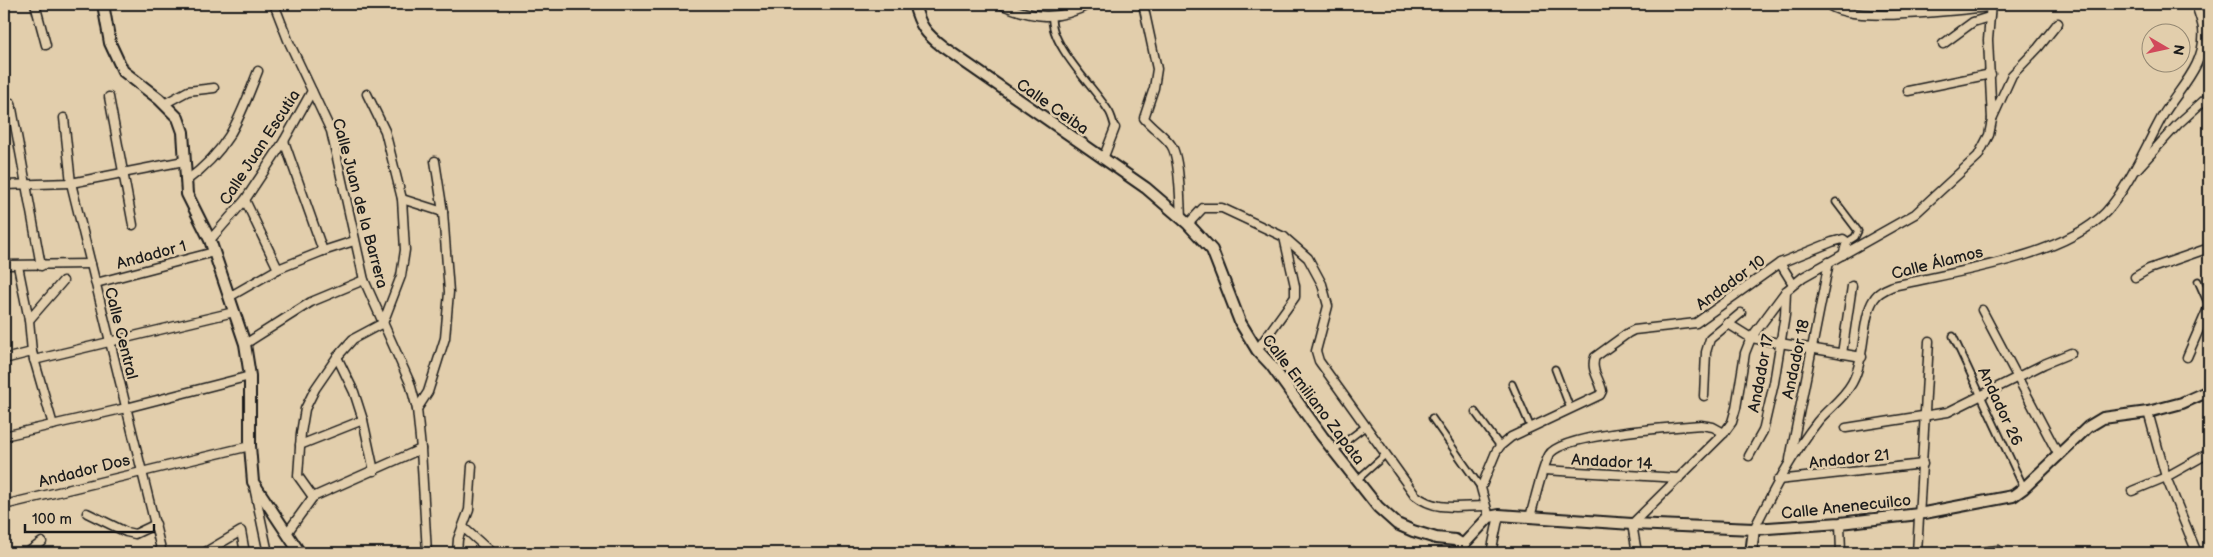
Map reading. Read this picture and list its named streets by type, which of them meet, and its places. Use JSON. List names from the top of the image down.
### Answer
{
  "streets": {
    "street": [
      "Calle Ceiba",
      "Calle Juan Escutia",
      "Calle Juan de la Barrera",
      "Andador 1",
      "Calle Álamos",
      "Andador 10",
      "Calle Central",
      "Andador 18",
      "Andador 17",
      "Calle Emiliano Zapata",
      "Andador 26",
      "Andador 21",
      "Andador 14",
      "Andador Dos",
      "Calle Anenecuilco"
    ]
  },
  "crossings": [
    ["Calle Ceiba", "Calle Emiliano Zapata"],
    ["Calle Juan Escutia", "Calle Juan de la Barrera"],
    ["Andador 1", "Calle Central"],
    ["Calle Álamos", "Andador 18"],
    ["Calle Álamos", "Andador 21"],
    ["Calle Álamos", "Calle Anenecuilco"],
    ["Calle Central", "Andador Dos"],
    ["Andador 26", "Calle Anenecuilco"]
  ],
  "scale_bar": "100 m",
  "north": "right"
}
